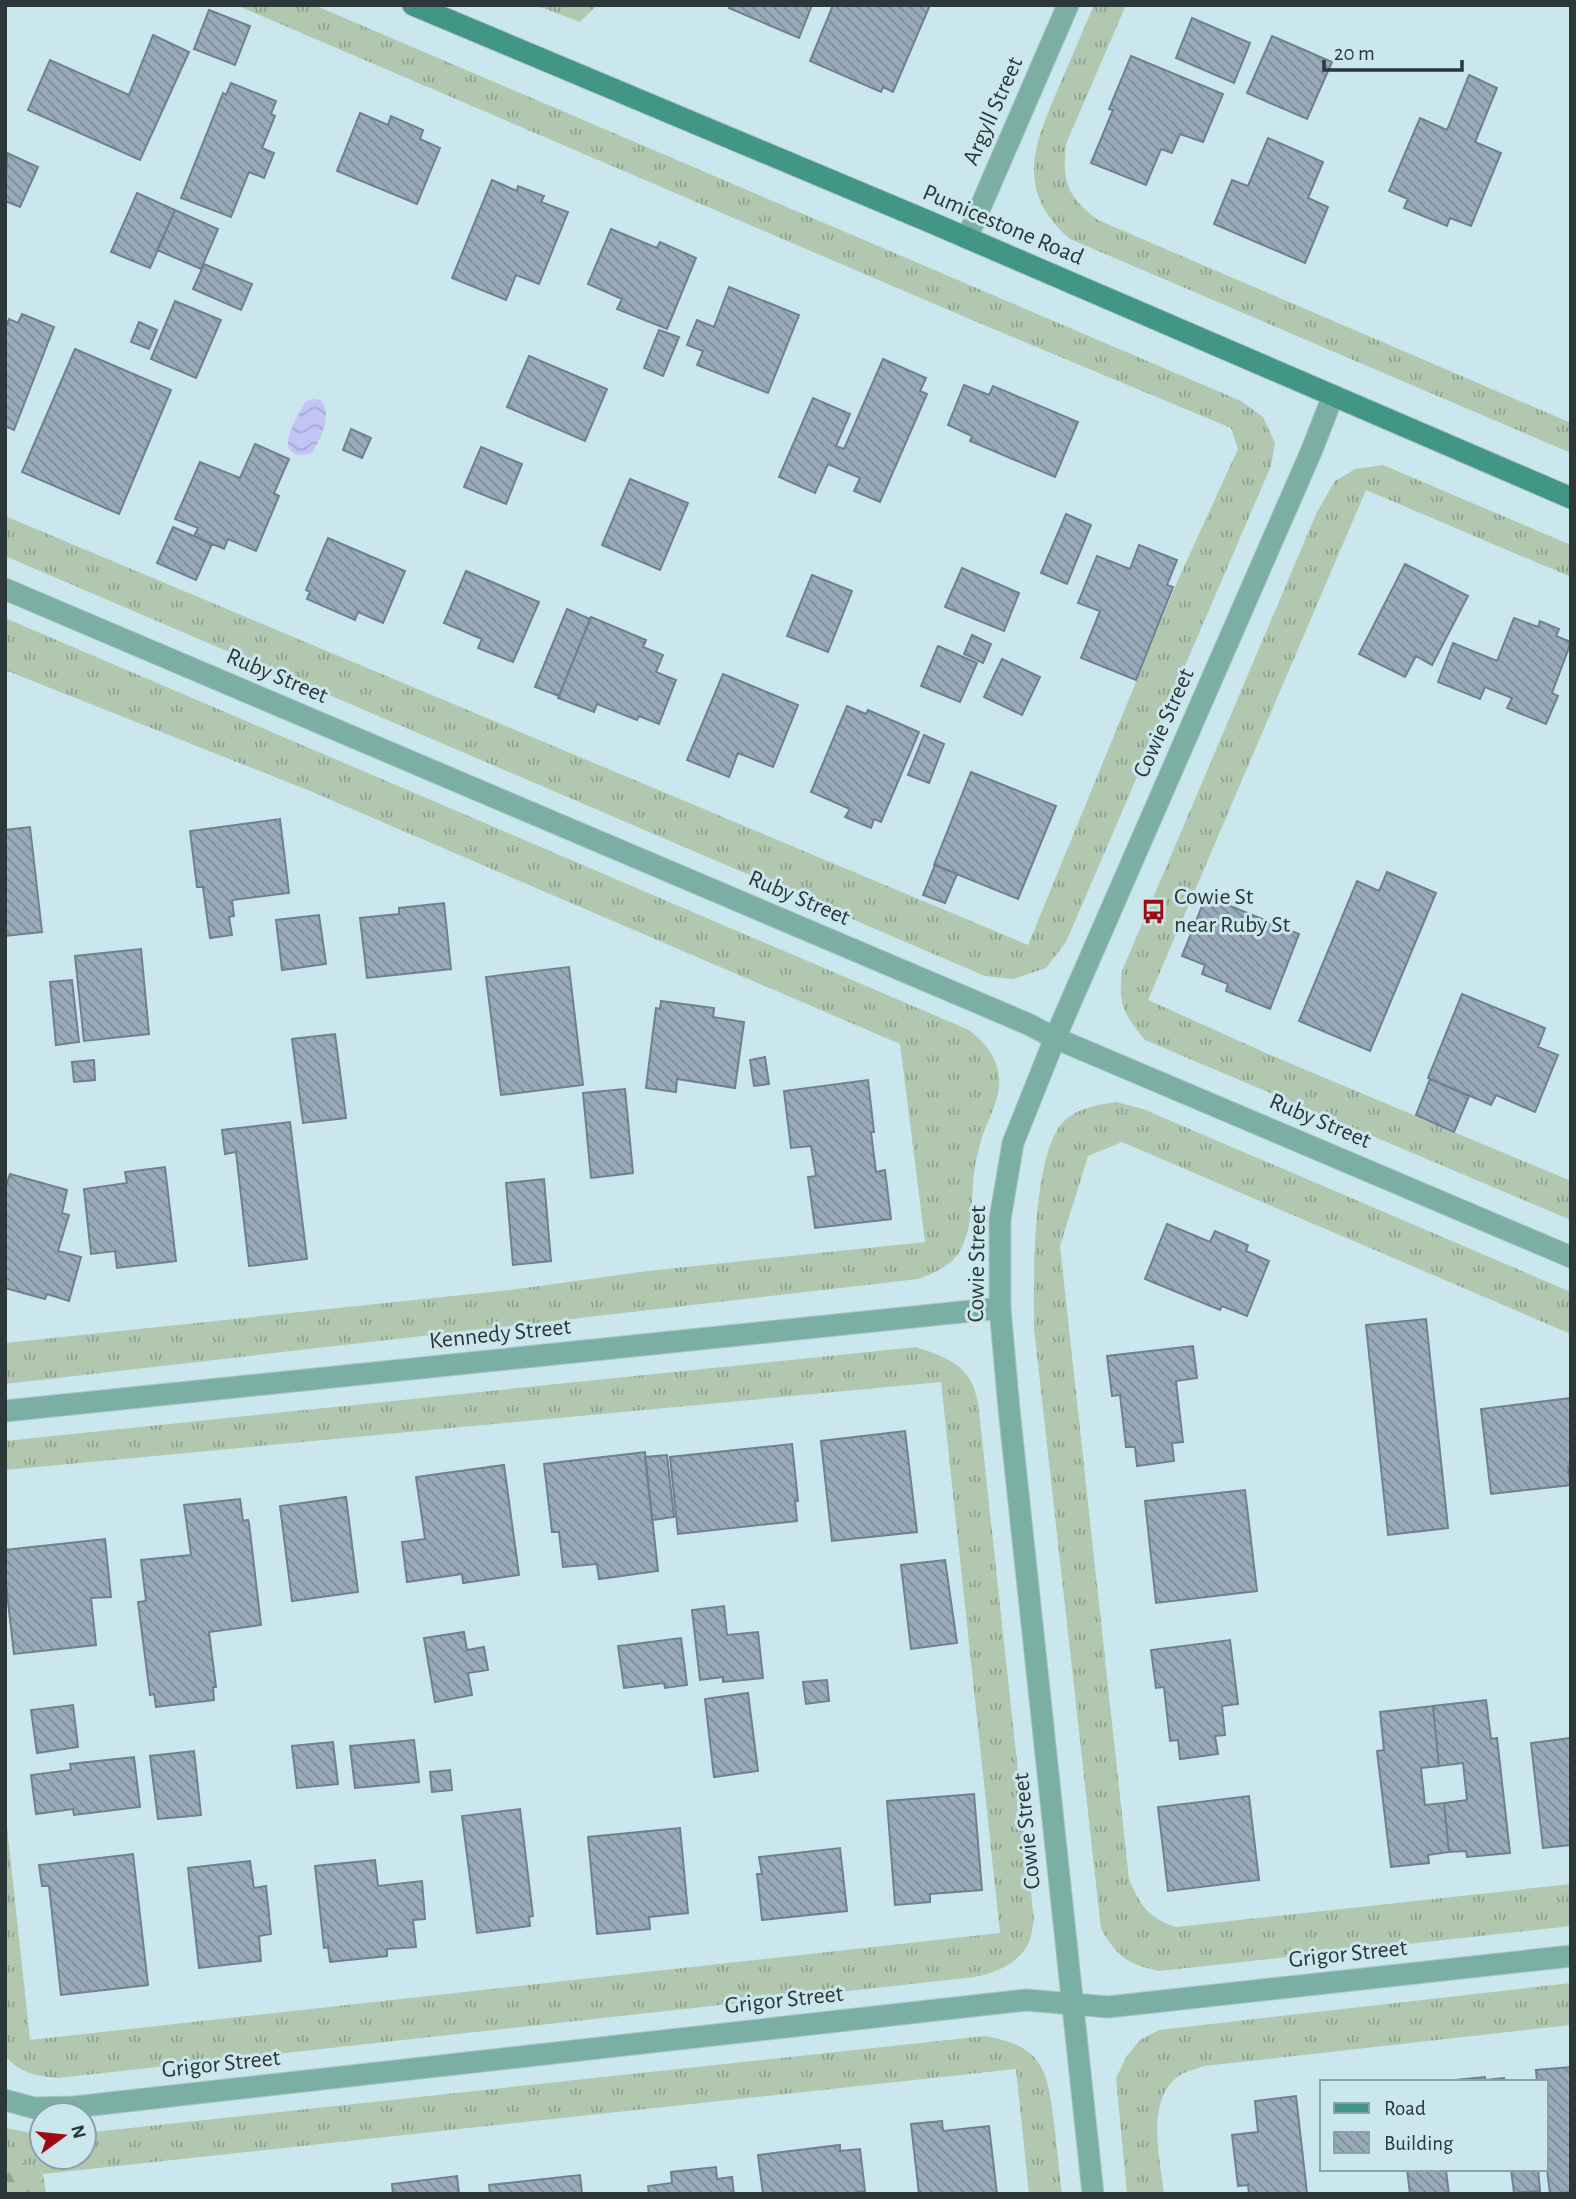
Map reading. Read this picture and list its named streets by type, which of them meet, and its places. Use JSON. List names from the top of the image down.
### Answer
{
  "streets": {
    "main road": ["Pumicestone Road"],
    "street": [
      "Argyll Street",
      "Ruby Street",
      "Cowie Street",
      "Kennedy Street",
      "Grigor Street"
    ]
  },
  "crossings": [
    ["Argyll Street", "Pumicestone Road"],
    ["Pumicestone Road", "Cowie Street"],
    ["Ruby Street", "Cowie Street"],
    ["Cowie Street", "Kennedy Street"],
    ["Cowie Street", "Grigor Street"]
  ],
  "places": {
    "bus stop": ["Cowie St near Ruby St"]
  },
  "legend": ["Road", "Building"],
  "scale_bar": "20 m",
  "north": "right"
}
